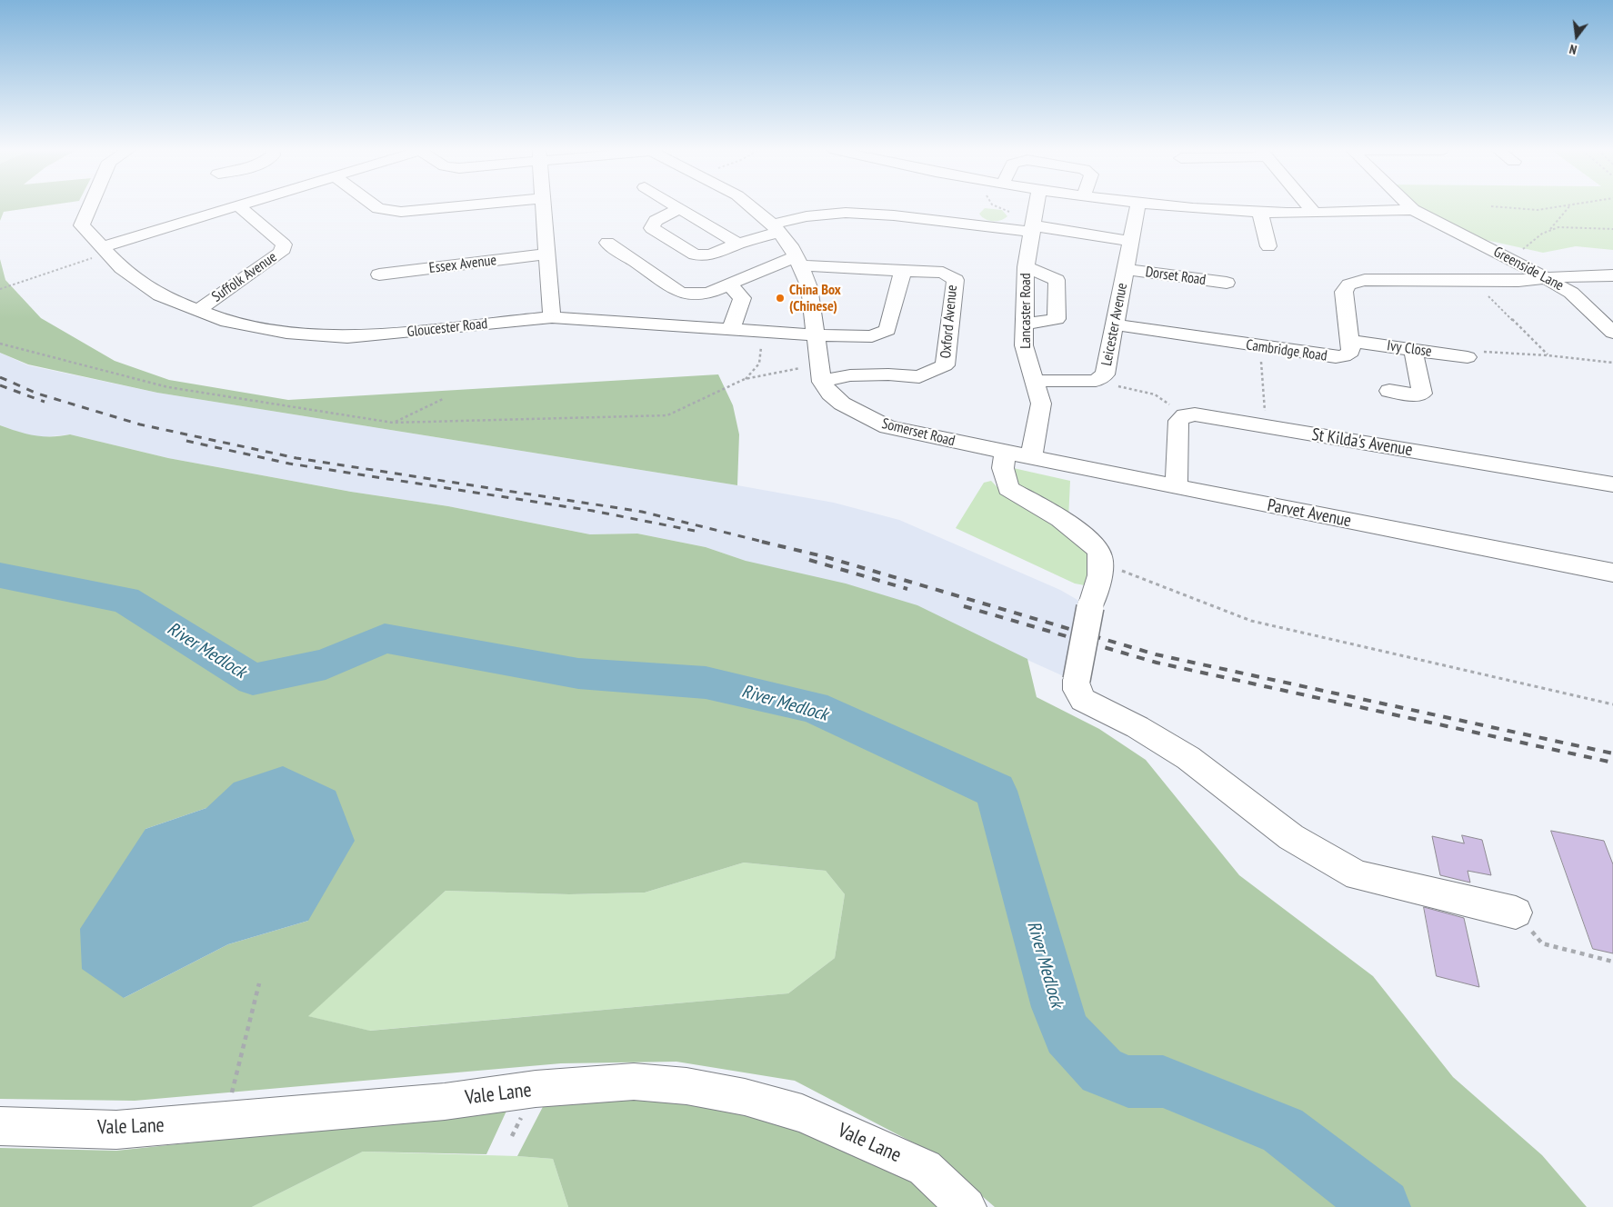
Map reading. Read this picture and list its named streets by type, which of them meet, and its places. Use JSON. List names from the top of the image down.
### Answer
{
  "streets": {
    "street": [
      "Essex Avenue",
      "Greenside Lane",
      "Dorset Road",
      "Suffolk Avenue",
      "Lancaster Road",
      "Oxford Avenue",
      "Leicester Avenue",
      "Gloucester Road",
      "Ivy Close",
      "Cambridge Road",
      "Somerset Road",
      "St Kilda's Avenue",
      "Parvet Avenue",
      "Vale Lane"
    ]
  },
  "crossings": [
    ["Greenside Lane", "Cambridge Road"],
    ["Dorset Road", "Leicester Avenue"],
    ["Suffolk Avenue", "Gloucester Road"],
    ["Lancaster Road", "Leicester Avenue"],
    ["Lancaster Road", "Parvet Avenue"],
    ["Oxford Avenue", "Gloucester Road"],
    ["Oxford Avenue", "Somerset Road"],
    ["Leicester Avenue", "Cambridge Road"],
    ["Ivy Close", "Cambridge Road"],
    ["Somerset Road", "Parvet Avenue"]
  ],
  "water": ["River Medlock"],
  "places": ["China Box (Chinese)"],
  "north": "bottom"
}
